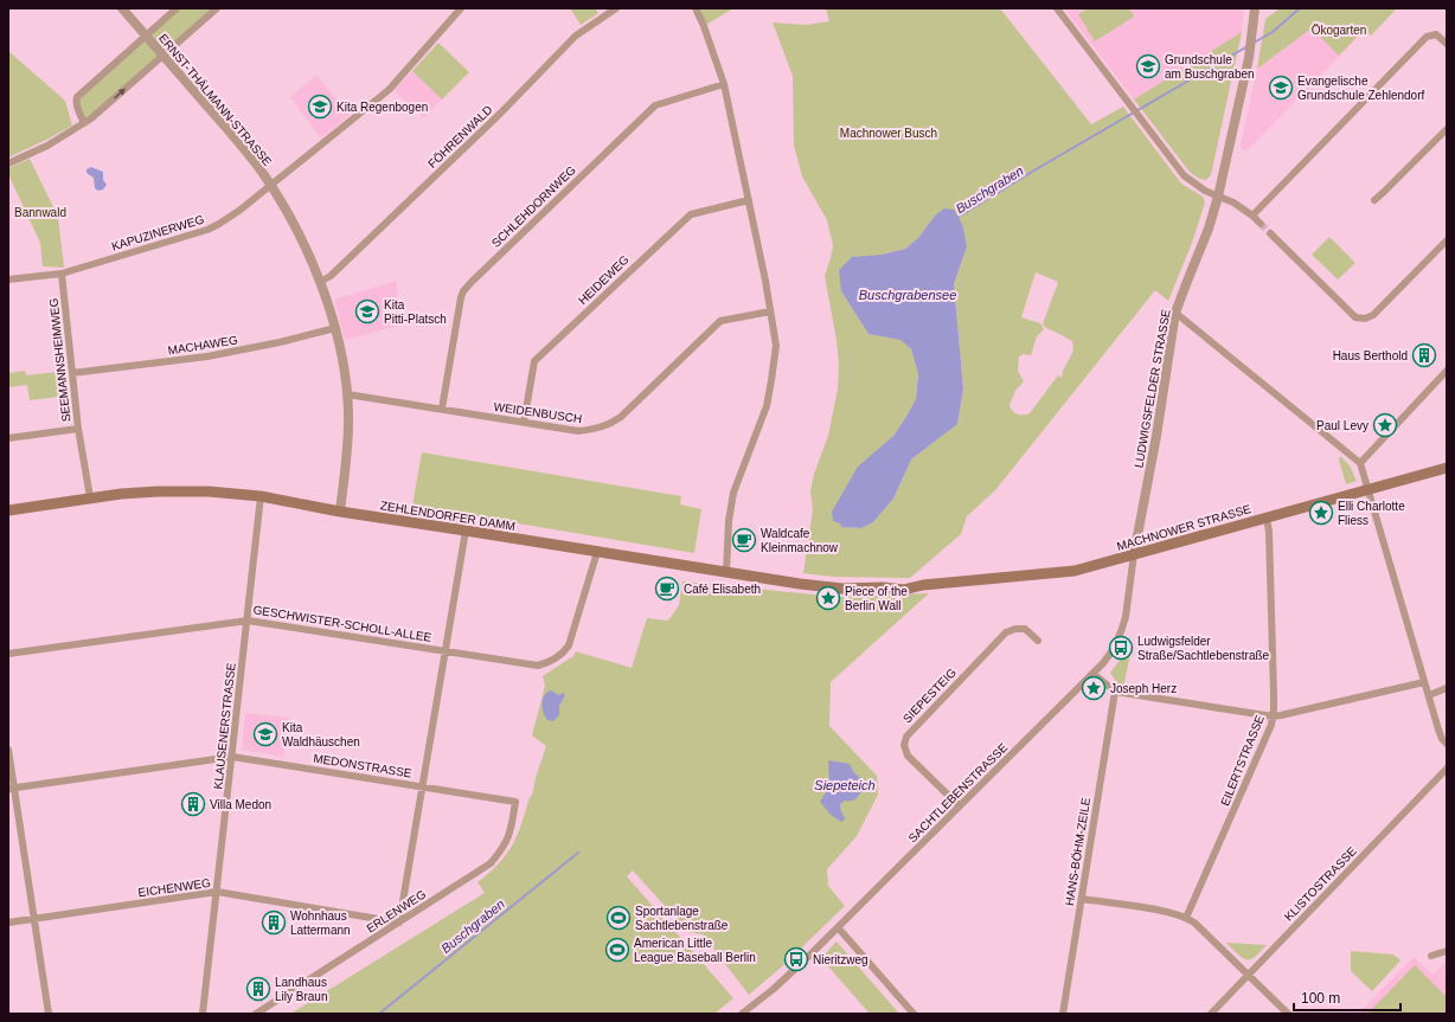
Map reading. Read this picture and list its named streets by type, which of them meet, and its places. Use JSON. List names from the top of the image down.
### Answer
{
  "streets": {
    "main road": ["ZEHLENDORFER DAMM", "MACHNOWER STRASSE"],
    "street": [
      "ERNST-THÄLMANN-STRASSE",
      "FÖHRENWALD",
      "SCHLEHDORNWEG",
      "KAPUZINERWEG",
      "HEIDEWEG",
      "MACHAWEG",
      "SEEMANNSHEIMWEG",
      "LUDWIGSFELDER STRASSE",
      "WEIDENBUSCH",
      "GESCHWISTER-SCHOLL-ALLEE",
      "SIEPESTEIG",
      "KLAUSENERSTRASSE",
      "EILERTSTRASSE",
      "MEDONSTRASSE",
      "SACHTLEBENSTRASSE",
      "HANS-BÖHM-ZEILE",
      "KLISTOSTRASSE",
      "EICHENWEG",
      "ERLENWEG"
    ]
  },
  "crossings": [
    ["ERNST-THÄLMANN-STRASSE", "FÖHRENWALD"],
    ["ERNST-THÄLMANN-STRASSE", "KAPUZINERWEG"],
    ["ERNST-THÄLMANN-STRASSE", "MACHAWEG"],
    ["ERNST-THÄLMANN-STRASSE", "WEIDENBUSCH"],
    ["ERNST-THÄLMANN-STRASSE", "ZEHLENDORFER DAMM"],
    ["SCHLEHDORNWEG", "WEIDENBUSCH"],
    ["KAPUZINERWEG", "SEEMANNSHEIMWEG"],
    ["HEIDEWEG", "WEIDENBUSCH"],
    ["MACHAWEG", "SEEMANNSHEIMWEG"],
    ["SEEMANNSHEIMWEG", "ZEHLENDORFER DAMM"],
    ["LUDWIGSFELDER STRASSE", "MACHNOWER STRASSE"],
    ["LUDWIGSFELDER STRASSE", "SACHTLEBENSTRASSE"],
    ["ZEHLENDORFER DAMM", "MACHNOWER STRASSE"],
    ["ZEHLENDORFER DAMM", "GESCHWISTER-SCHOLL-ALLEE"],
    ["ZEHLENDORFER DAMM", "KLAUSENERSTRASSE"],
    ["MACHNOWER STRASSE", "EILERTSTRASSE"],
    ["MACHNOWER STRASSE", "SACHTLEBENSTRASSE"],
    ["GESCHWISTER-SCHOLL-ALLEE", "KLAUSENERSTRASSE"],
    ["SIEPESTEIG", "SACHTLEBENSTRASSE"],
    ["KLAUSENERSTRASSE", "MEDONSTRASSE"],
    ["KLAUSENERSTRASSE", "EICHENWEG"],
    ["MEDONSTRASSE", "ERLENWEG"],
    ["EICHENWEG", "ERLENWEG"]
  ],
  "water": ["Buschgraben", "Buschgrabensee", "Siepeteich"],
  "parks": ["Ökogarten", "Machnower Busch", "Bannwald"],
  "places": {
    "school or university": [
      "Grundschule am Buschgraben",
      "Evangelische Grundschule Zehlendorf",
      "Kita Regenbogen",
      "Kita Pitti-Platsch",
      "Kita Waldhäuschen"
    ],
    "building": [
      "Haus Berthold",
      "Villa Medon",
      "Wohnhaus Lattermann",
      "Landhaus Lily Braun"
    ],
    "place": [
      "Paul Levy",
      "Elli Charlotte Fliess",
      "Piece of the Berlin Wall",
      "Joseph Herz"
    ],
    "cafe": ["Waldcafe Kleinmachnow", "Café Elisabeth"],
    "bus stop": ["Ludwigsfelder Straße/Sachtlebenstraße", "Nieritzweg"],
    "sports": ["Sportanlage Sachtlebenstraße", "American Little League Baseball Berlin"]
  },
  "scale_bar": "100 m"
}
